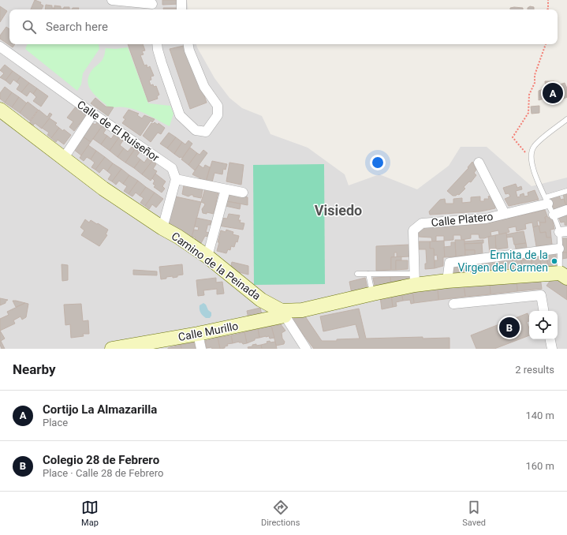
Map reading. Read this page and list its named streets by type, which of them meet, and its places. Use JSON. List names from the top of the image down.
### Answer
{
  "streets": {
    "street": [
      "Calle de El Ruiseñor",
      "Calle Platero",
      "Camino de la Peinada",
      "Calle Murillo"
    ]
  },
  "crossings": [
    ["Camino de la Peinada", "Calle Murillo"]
  ],
  "districts": ["Visiedo"],
  "places": ["Ermita de la Virgen del Carmen"],
  "page": {
    "search": "Search here",
    "pins": ["A", "B"],
    "heading": ["Nearby", "2 results"],
    "list": [
      {
        "mark": "A",
        "name": "Cortijo La Almazarilla",
        "note": "Place",
        "value": "140 m"
      },
      {
        "mark": "B",
        "name": "Colegio 28 de Febrero",
        "note": "Place · Calle 28 de Febrero",
        "value": "160 m"
      }
    ],
    "nav": ["Map", "Directions", "Saved"]
  }
}
